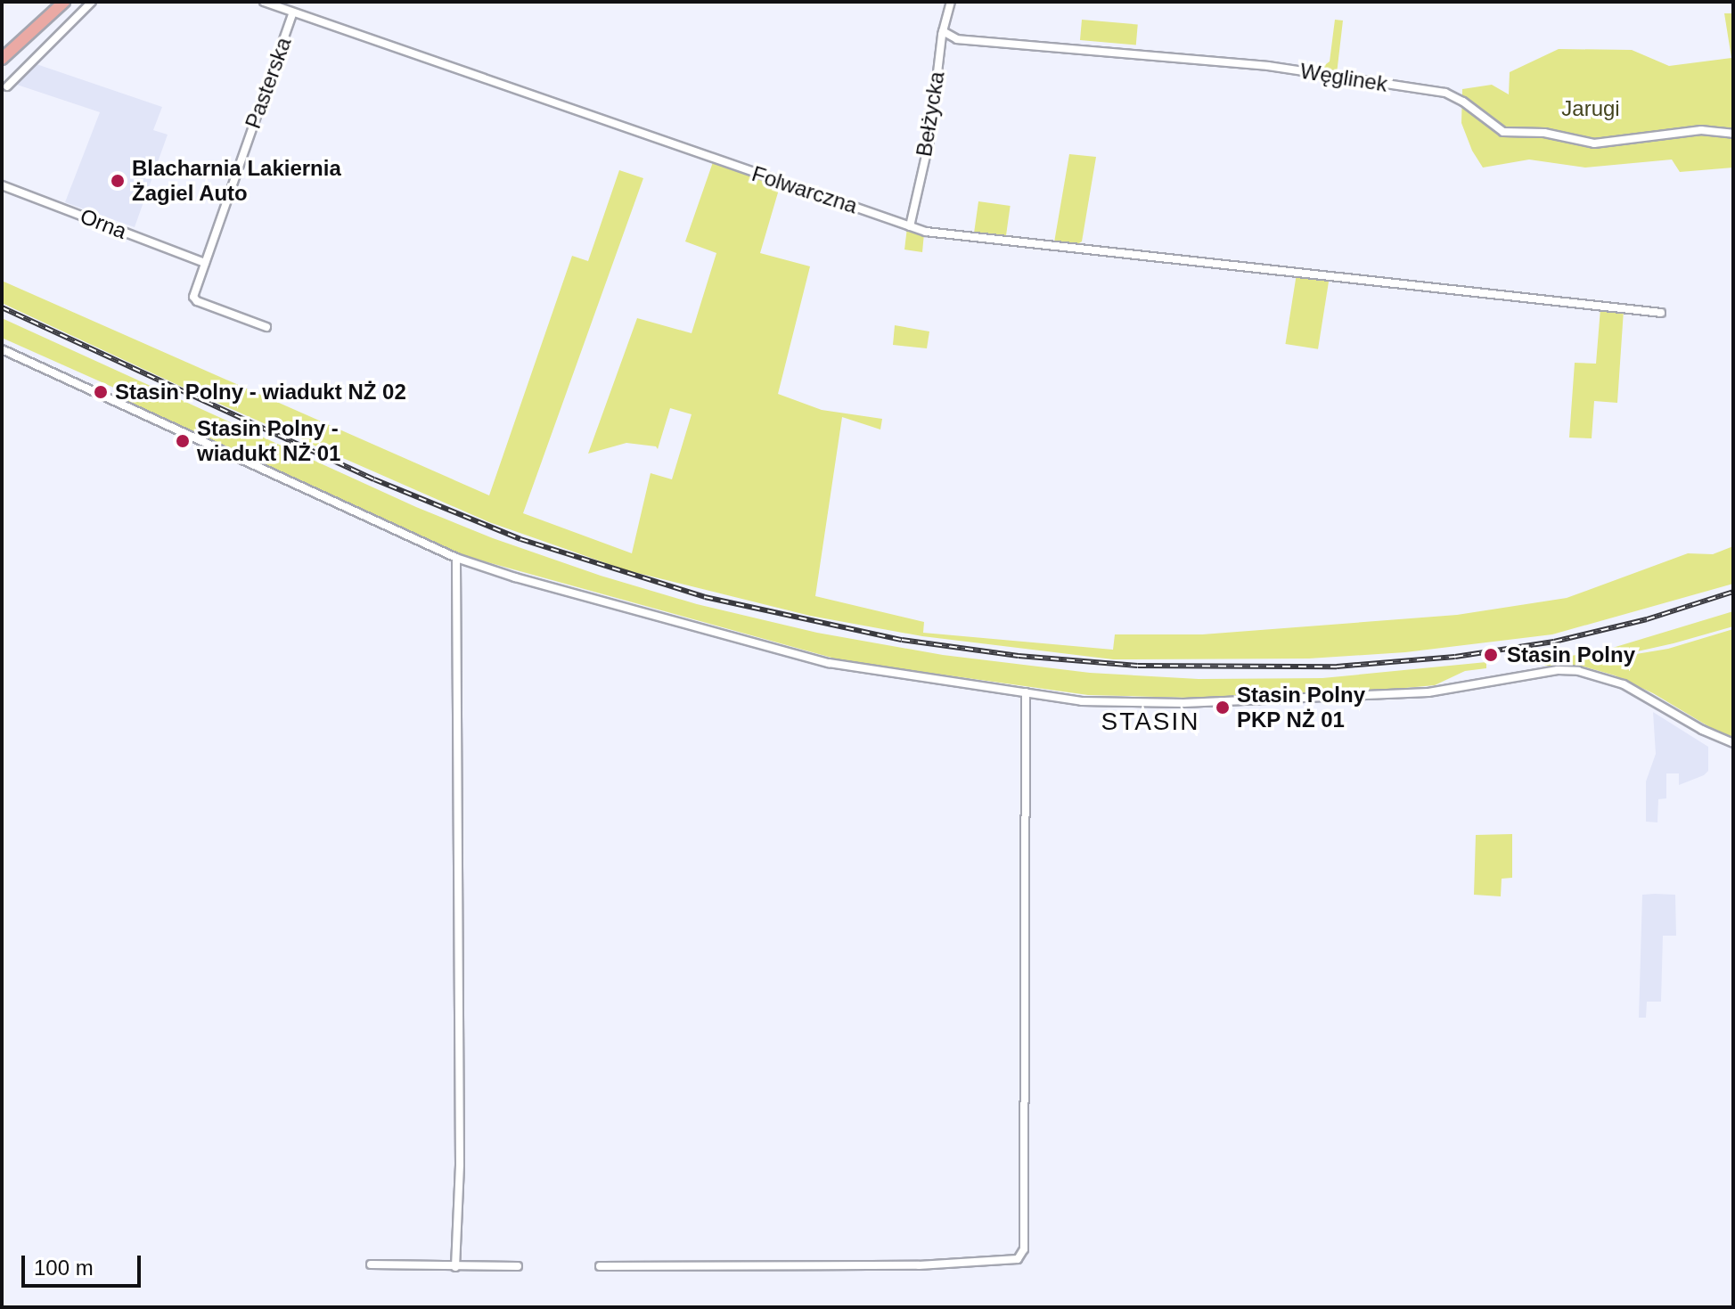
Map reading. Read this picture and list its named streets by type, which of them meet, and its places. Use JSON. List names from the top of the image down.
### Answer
{
  "streets": {
    "street": [
      "Węglinek",
      "Pasterska",
      "Bełżycka",
      "Folwarczna",
      "Orna"
    ]
  },
  "crossings": [
    ["Węglinek", "Bełżycka"],
    ["Pasterska", "Folwarczna"],
    ["Pasterska", "Orna"],
    ["Bełżycka", "Folwarczna"]
  ],
  "districts": ["STASIN"],
  "parks": ["Jarugi"],
  "places": [
    "Blacharnia Lakiernia Żagiel Auto",
    "Stasin Polny - wiadukt NŻ 02",
    "Stasin Polny - wiadukt NŻ 01",
    "Stasin Polny",
    "Stasin Polny PKP NŻ 01"
  ],
  "scale_bar": "100 m"
}
